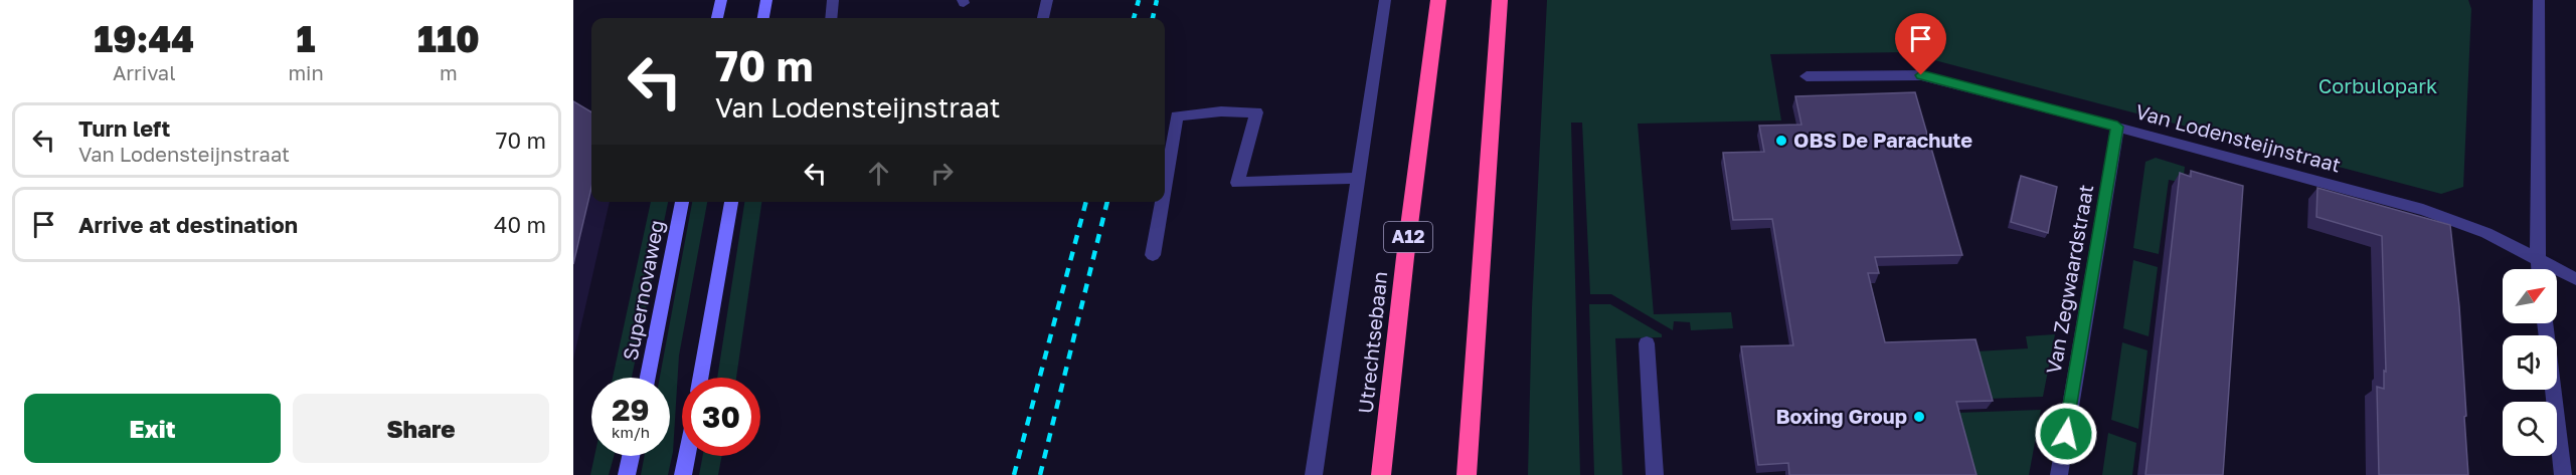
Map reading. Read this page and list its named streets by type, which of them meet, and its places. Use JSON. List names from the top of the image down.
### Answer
{
  "streets": {
    "highway": ["A12", "Utrechtsebaan"],
    "main road": ["Supernovaweg"],
    "street": ["Van Lodensteijnstraat", "Van Zegwaardstraat"]
  },
  "crossings": [
    ["Van Lodensteijnstraat", "Van Zegwaardstraat"]
  ],
  "parks": ["Corbulopark"],
  "places": ["OBS De Parachute", "Boxing Group"],
  "north": "top right",
  "page": {
    "eta": [
      "19:44",
      "Arrival",
      "1",
      "min",
      "110",
      "m"
    ],
    "turn": ["70 m", "Van Lodensteijnstraat"],
    "list": [
      {
        "name": "Turn left",
        "note": "Van Lodensteijnstraat",
        "value": "70 m"
      },
      {
        "name": "Arrive at destination",
        "value": "40 m"
      }
    ],
    "speed": "29 km/h",
    "limit": "30",
    "buttons": ["Exit", "Share"]
  }
}
